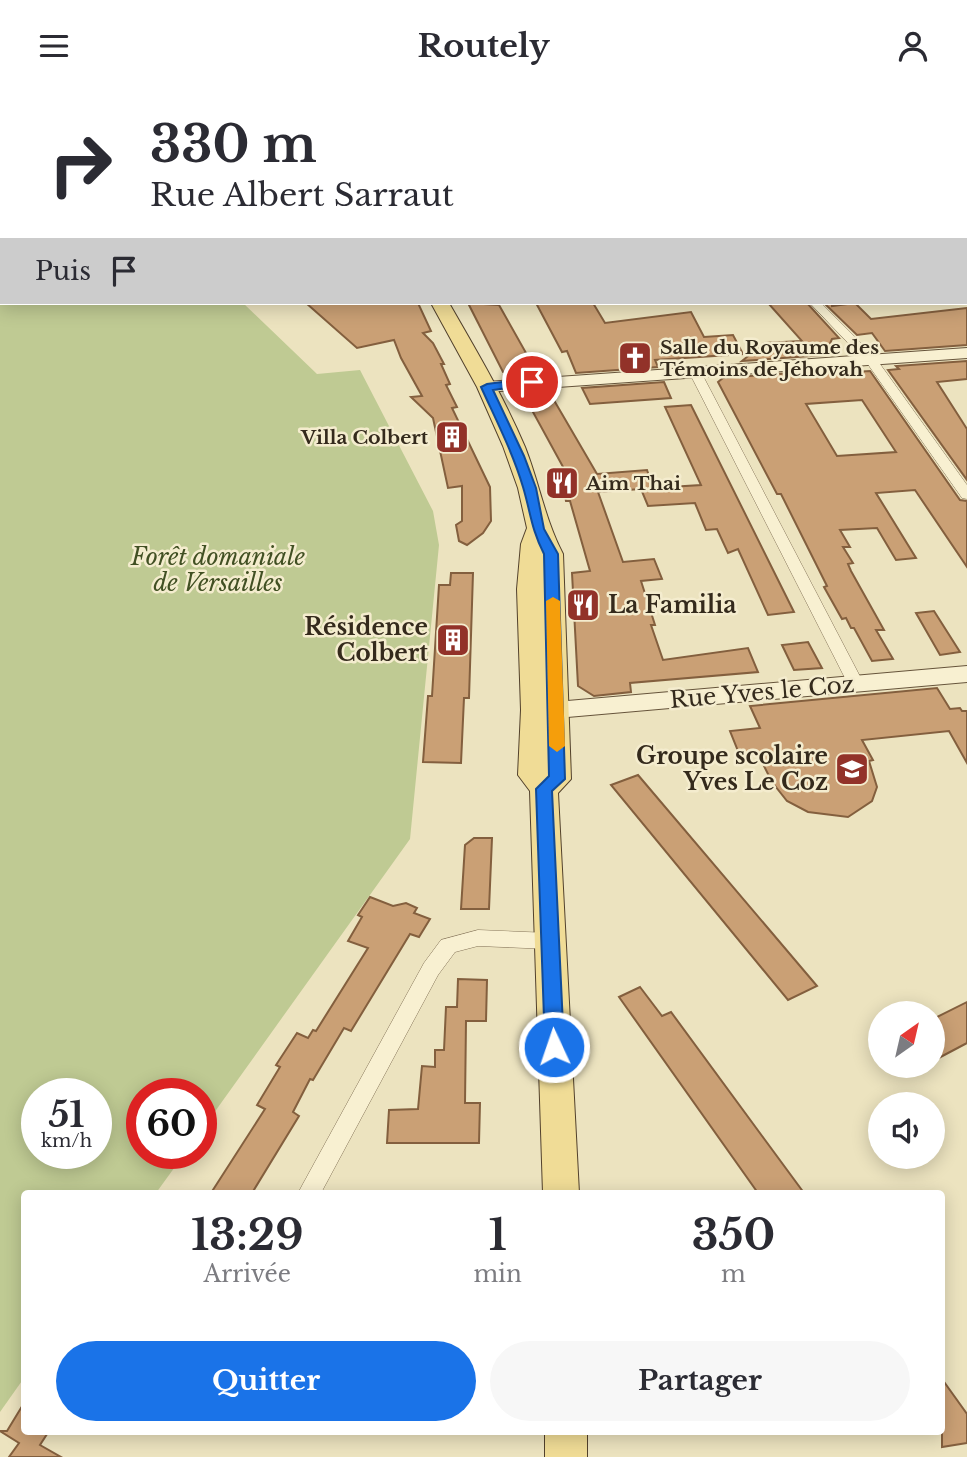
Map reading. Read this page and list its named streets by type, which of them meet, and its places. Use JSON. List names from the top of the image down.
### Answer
{
  "streets": {
    "main road": ["Rue Yves le Coz"]
  },
  "parks": ["Forêt domaniale de Versailles"],
  "places": {
    "church": ["Salle du Royaume des Témoins de Jéhovah"],
    "building": ["Villa Colbert", "Résidence Colbert"],
    "restaurant": ["Aim Thai", "La Familia"],
    "school or university": ["Groupe scolaire Yves Le Coz"]
  },
  "north": "top right",
  "page": {
    "header": "Routely",
    "turn": ["330 m", "Rue Albert Sarraut"],
    "then": "Puis",
    "speed": "51 km/h",
    "limit": "60",
    "eta": [
      "13:29",
      "Arrivée",
      "1",
      "min",
      "350",
      "m"
    ],
    "buttons": ["Quitter", "Partager"]
  }
}
